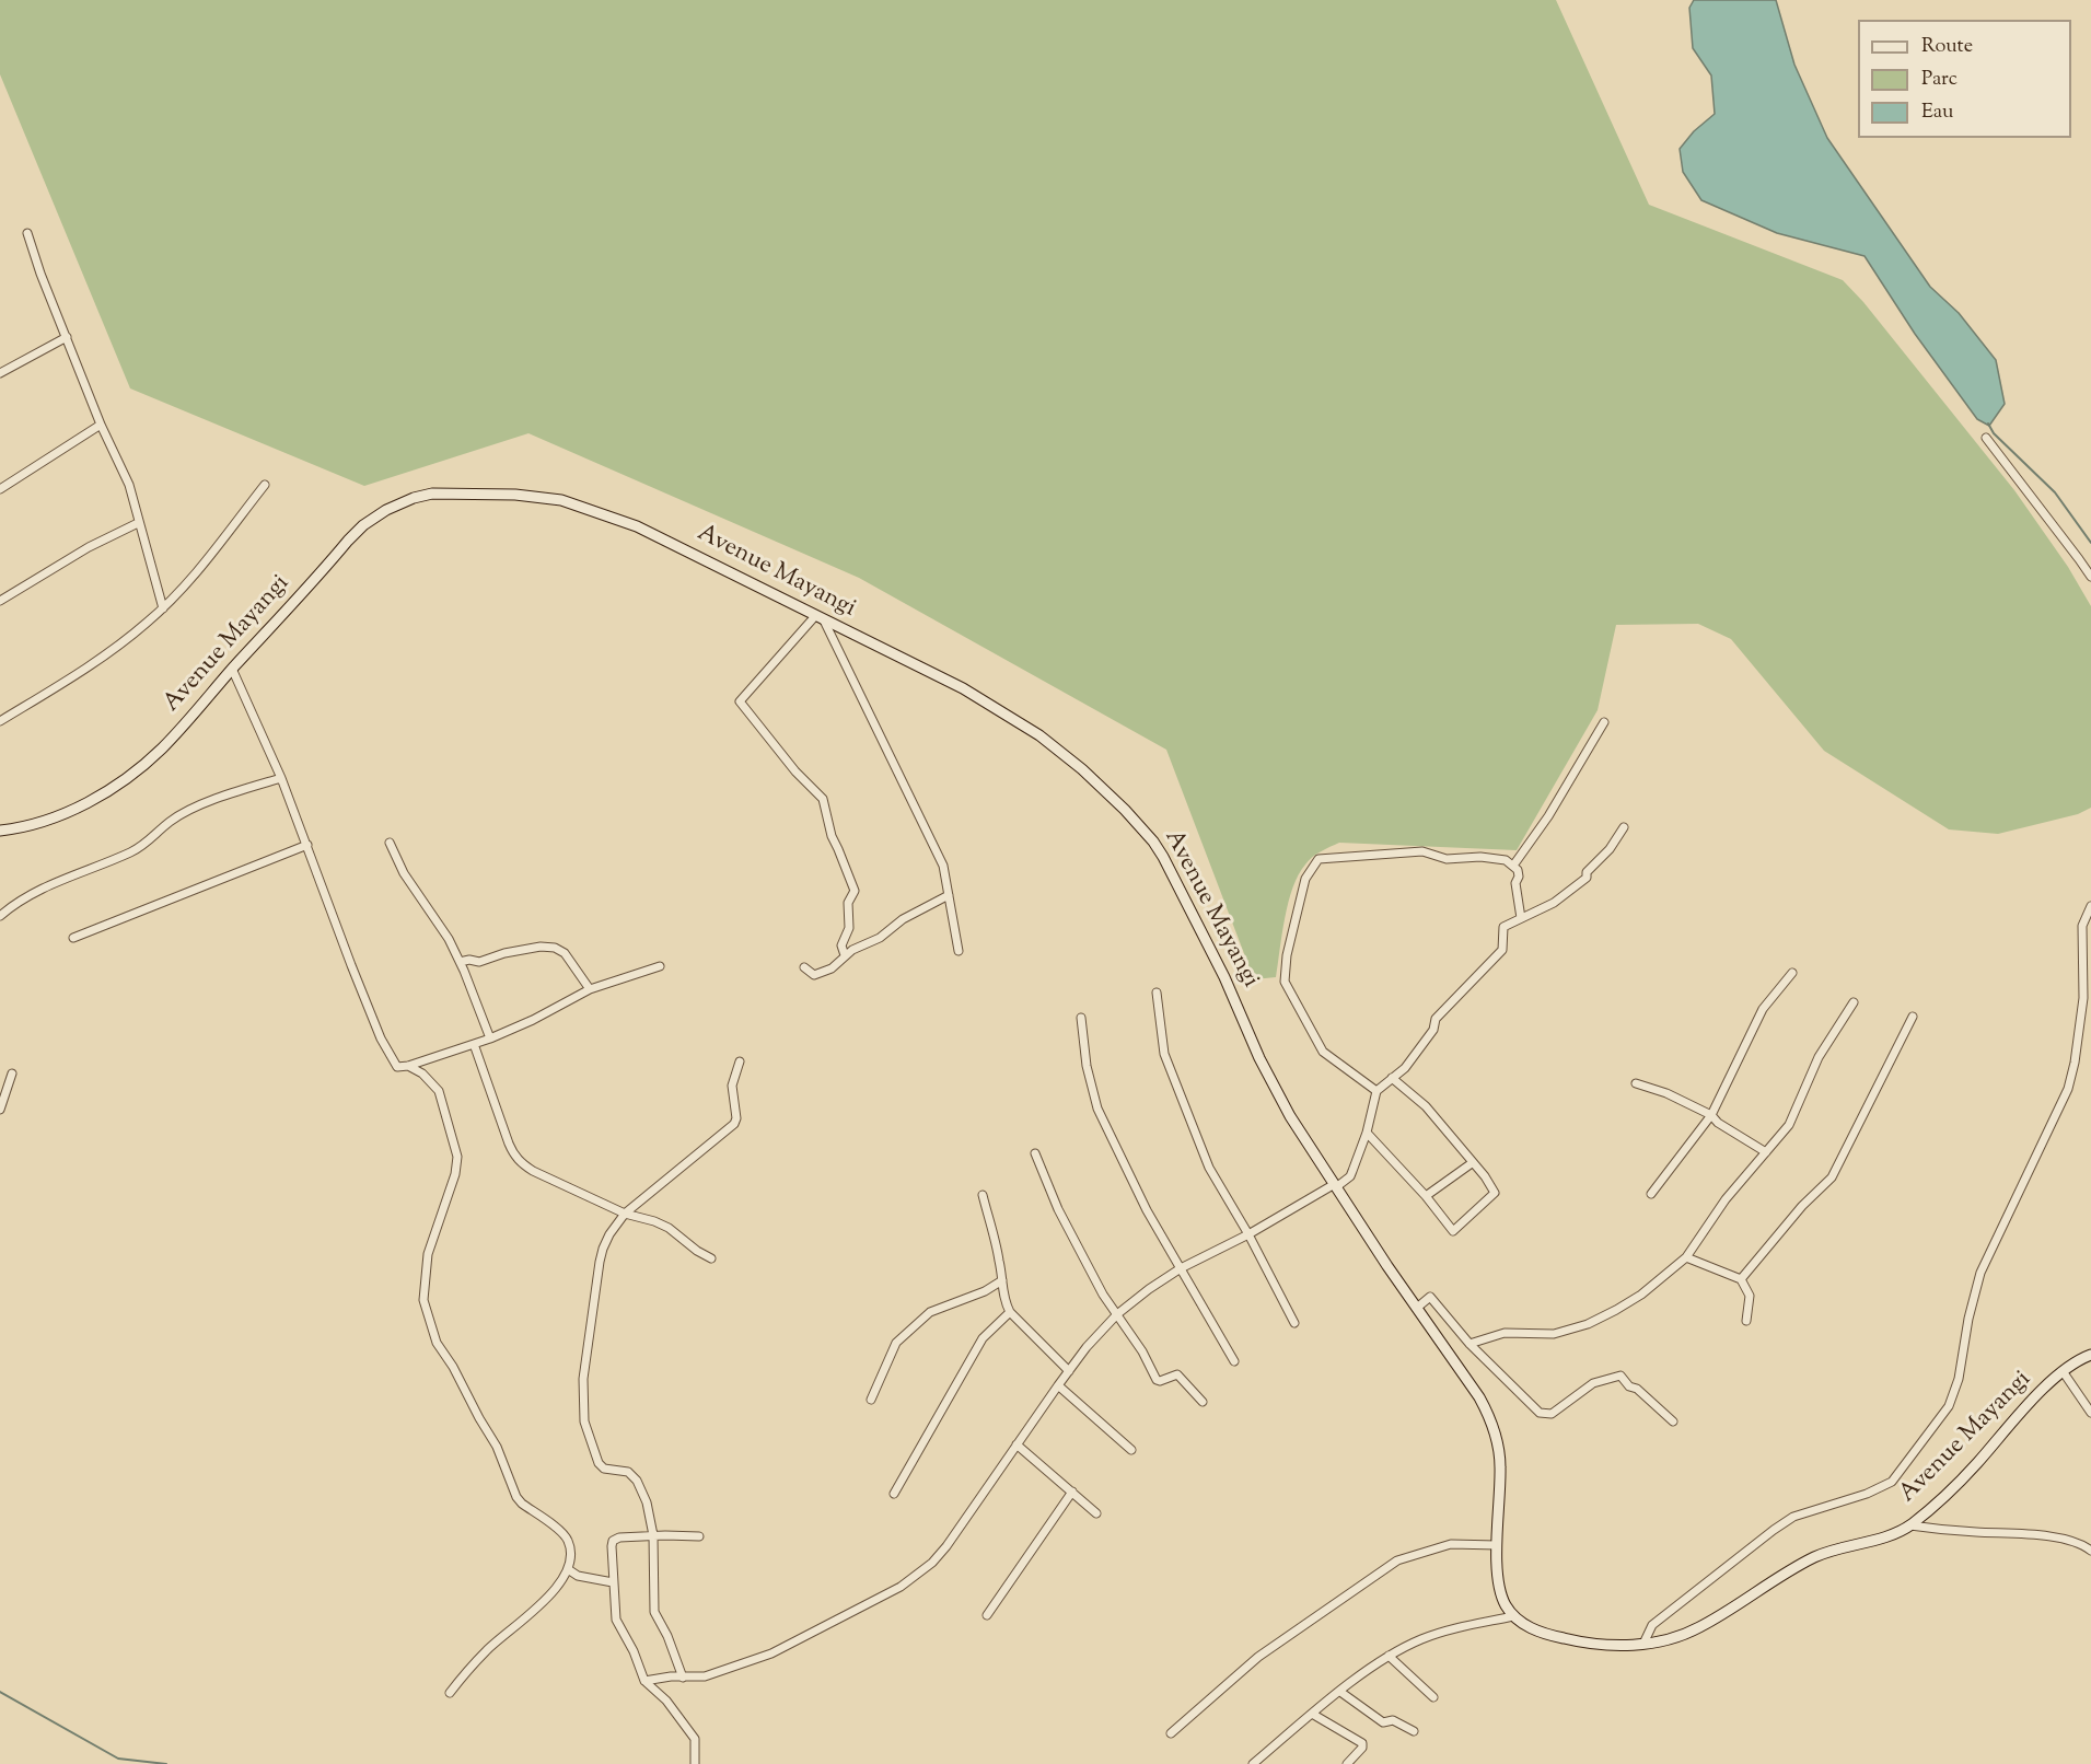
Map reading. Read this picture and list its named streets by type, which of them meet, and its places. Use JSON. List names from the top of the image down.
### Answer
{
  "streets": {
    "street": ["Avenue Mayangi"]
  },
  "legend": ["Route", "Parc", "Eau"]
}
